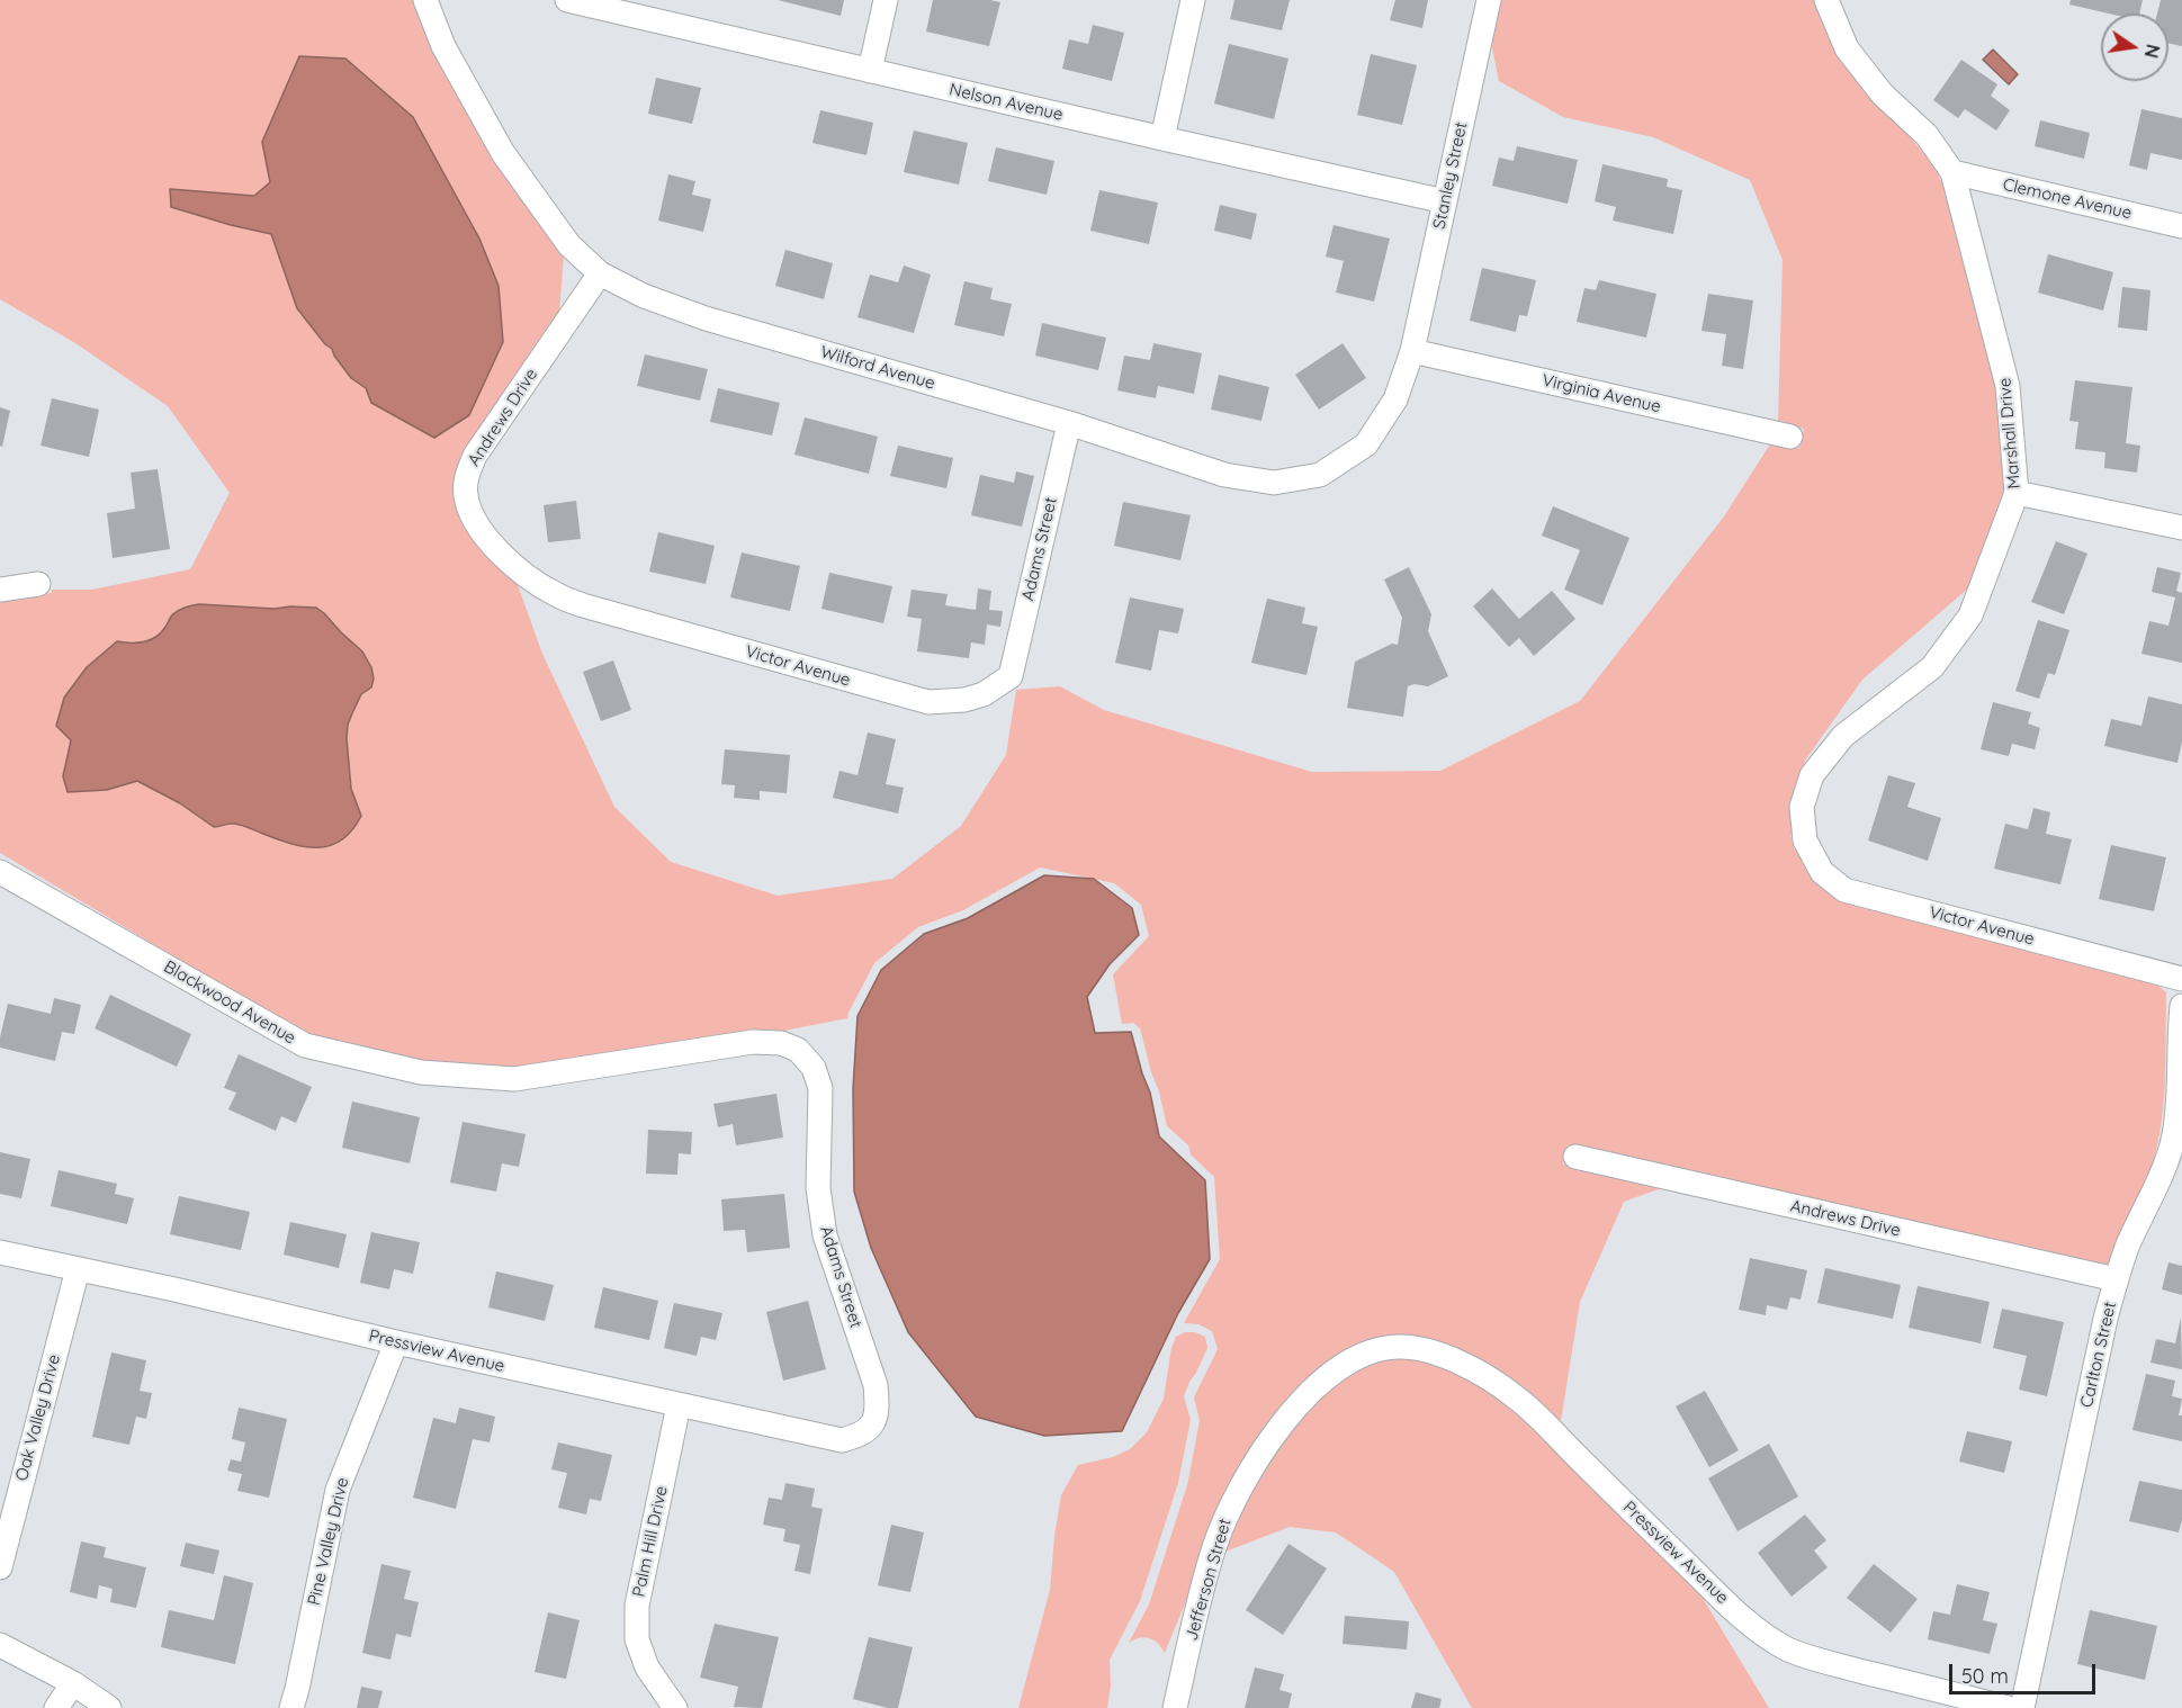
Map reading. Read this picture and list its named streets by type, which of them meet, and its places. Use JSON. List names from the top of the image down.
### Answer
{
  "streets": {
    "street": [
      "Nelson Avenue",
      "Stanley Street",
      "Clemone Avenue",
      "Wilford Avenue",
      "Virginia Avenue",
      "Andrews Drive",
      "Marshall Drive",
      "Adams Street",
      "Victor Avenue",
      "Blackwood Avenue",
      "Pressview Avenue",
      "Carlton Street",
      "Oak Valley Drive",
      "Pine Valley Drive",
      "Palm Hill Drive",
      "Jefferson Street"
    ]
  },
  "crossings": [
    ["Nelson Avenue", "Stanley Street"],
    ["Stanley Street", "Wilford Avenue"],
    ["Stanley Street", "Virginia Avenue"],
    ["Clemone Avenue", "Marshall Drive"],
    ["Wilford Avenue", "Virginia Avenue"],
    ["Wilford Avenue", "Andrews Drive"],
    ["Wilford Avenue", "Adams Street"],
    ["Andrews Drive", "Victor Avenue"],
    ["Andrews Drive", "Carlton Street"],
    ["Marshall Drive", "Victor Avenue"],
    ["Adams Street", "Victor Avenue"],
    ["Adams Street", "Blackwood Avenue"],
    ["Adams Street", "Pressview Avenue"],
    ["Pressview Avenue", "Oak Valley Drive"],
    ["Pressview Avenue", "Pine Valley Drive"],
    ["Pressview Avenue", "Palm Hill Drive"],
    ["Pressview Avenue", "Jefferson Street"]
  ],
  "scale_bar": "50 m",
  "north": "right"
}
